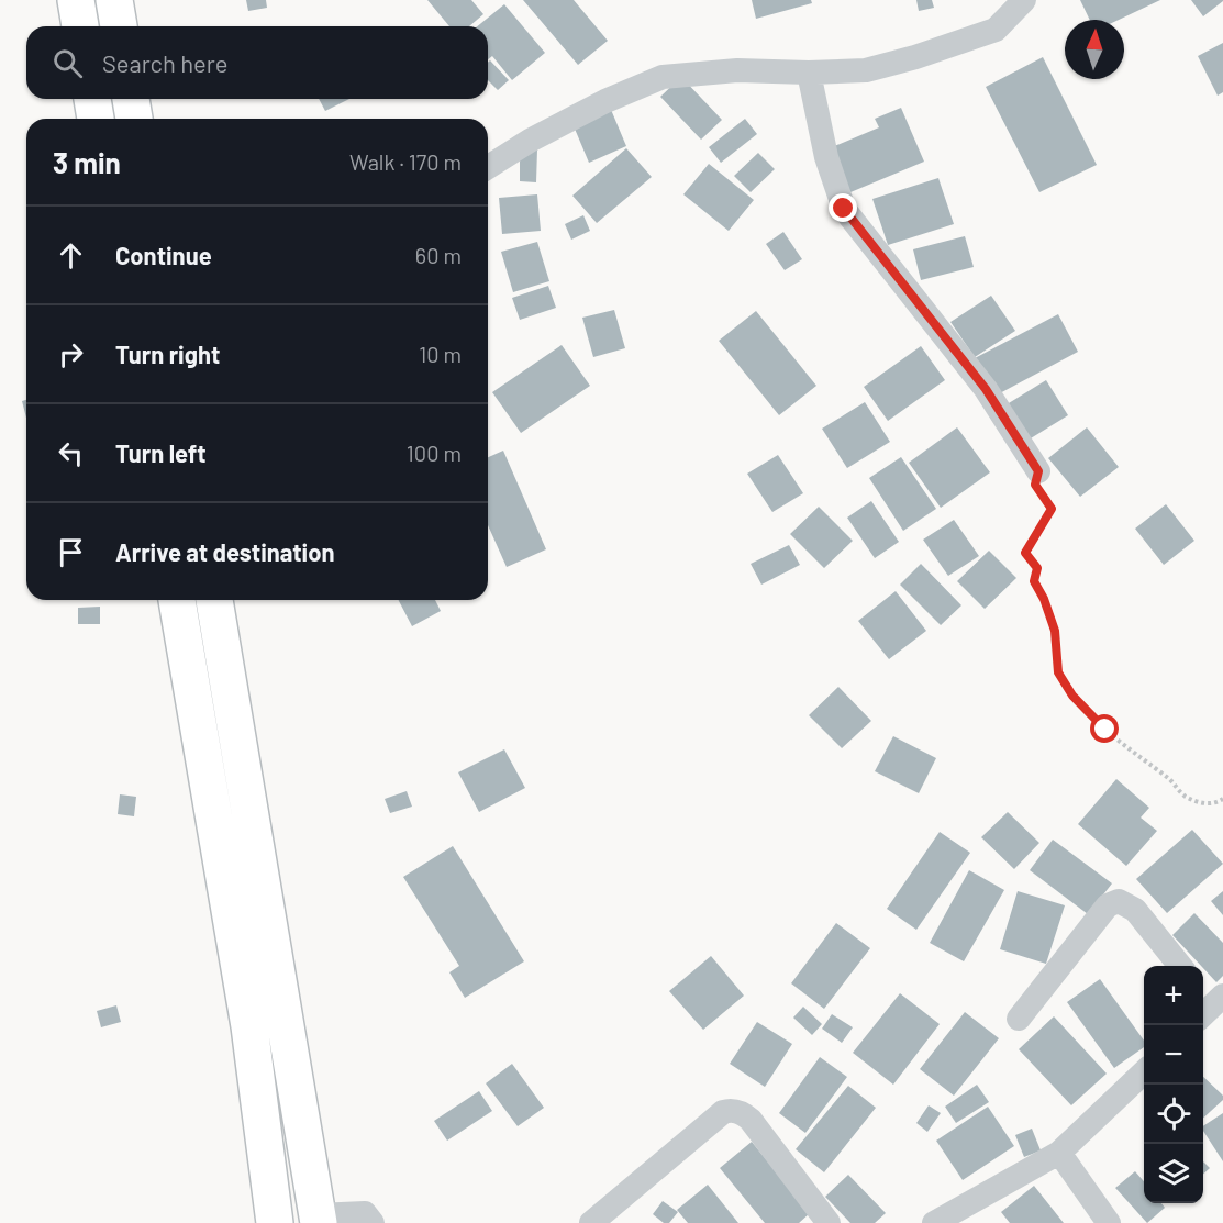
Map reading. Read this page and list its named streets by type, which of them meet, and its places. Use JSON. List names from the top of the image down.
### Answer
{
  "north": "top",
  "page": {
    "search": "Search here",
    "heading": ["3 min", "Walk · 170 m"],
    "list": [
      ["Continue", "60 m"],
      ["Turn right", "10 m"],
      ["Turn left", "100 m"],
      "Arrive at destination"
    ],
    "map_buttons": ["+", "−"]
  }
}
